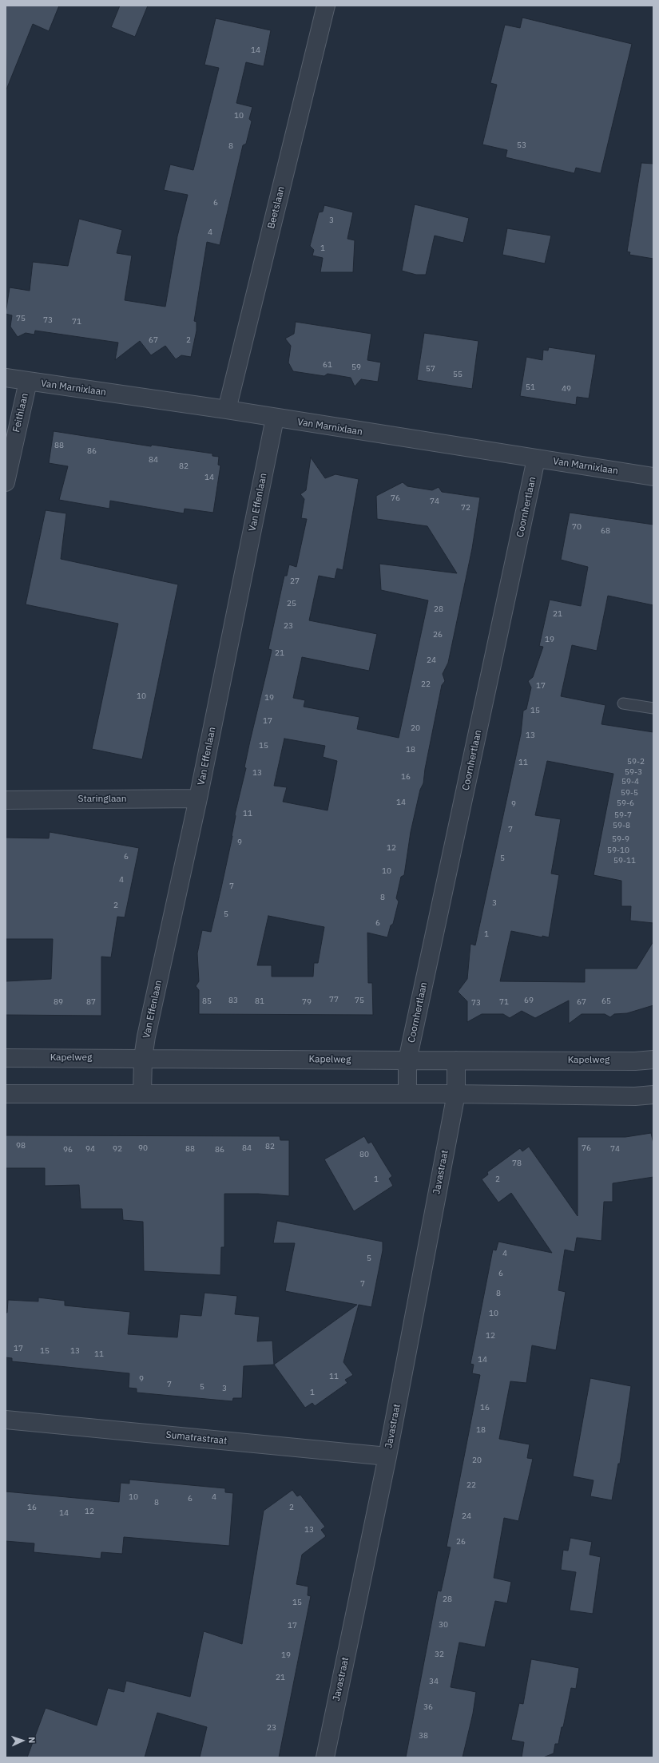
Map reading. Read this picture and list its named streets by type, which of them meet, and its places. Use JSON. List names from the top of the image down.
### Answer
{
  "streets": {
    "street": [
      "Beetslaan",
      "Van Marnixlaan",
      "Feithlaan",
      "Van Effenlaan",
      "Coornhertlaan",
      "Staringlaan",
      "Kapelweg",
      "Javastraat",
      "Sumatrastraat"
    ]
  },
  "crossings": [
    ["Beetslaan", "Van Marnixlaan"],
    ["Van Marnixlaan", "Feithlaan"],
    ["Van Marnixlaan", "Van Effenlaan"],
    ["Van Marnixlaan", "Coornhertlaan"],
    ["Van Effenlaan", "Staringlaan"],
    ["Van Effenlaan", "Kapelweg"],
    ["Coornhertlaan", "Kapelweg"],
    ["Kapelweg", "Javastraat"],
    ["Javastraat", "Sumatrastraat"]
  ],
  "house_numbers": [
    "14",
    "10",
    "53",
    "8",
    "6",
    "3",
    "4",
    "1",
    "75",
    "73",
    "71",
    "67",
    "2",
    "61",
    "59",
    "57",
    "55",
    "51",
    "49",
    "88",
    "86",
    "84",
    "82",
    "14",
    "76",
    "74",
    "72",
    "70",
    "68",
    "27",
    "25",
    "28",
    "21",
    "23",
    "26",
    "19",
    "21",
    "24",
    "22",
    "17",
    "10",
    "19",
    "15",
    "17",
    "20",
    "13",
    "15",
    "18",
    "59-2",
    "11",
    "59-3",
    "13",
    "16",
    "59-4",
    "59-5",
    "14",
    "59-6",
    "9",
    "11",
    "59-7",
    "59-8",
    "7",
    "59-9",
    "9",
    "12",
    "59-10",
    "6",
    "5",
    "59-11",
    "10",
    "4",
    "7",
    "8",
    "3",
    "2",
    "5",
    "6",
    "1",
    "77",
    "83",
    "75",
    "69",
    "85",
    "81",
    "65",
    "89",
    "87",
    "79",
    "71",
    "67",
    "73",
    "98",
    "82",
    "90",
    "84",
    "76",
    "94",
    "92",
    "88",
    "74",
    "96",
    "86",
    "80",
    "78",
    "1",
    "2",
    "4",
    "5",
    "6",
    "7",
    "8",
    "10",
    "12",
    "17",
    "15",
    "13",
    "11",
    "14",
    "11",
    "9",
    "7",
    "5",
    "3",
    "1",
    "16",
    "18",
    "20",
    "22",
    "10",
    "4",
    "6",
    "8",
    "16",
    "2",
    "12",
    "14",
    "24",
    "13",
    "26",
    "28",
    "15",
    "30",
    "17",
    "32",
    "19",
    "21",
    "34",
    "36",
    "23",
    "38"
  ],
  "north": "right"
}
